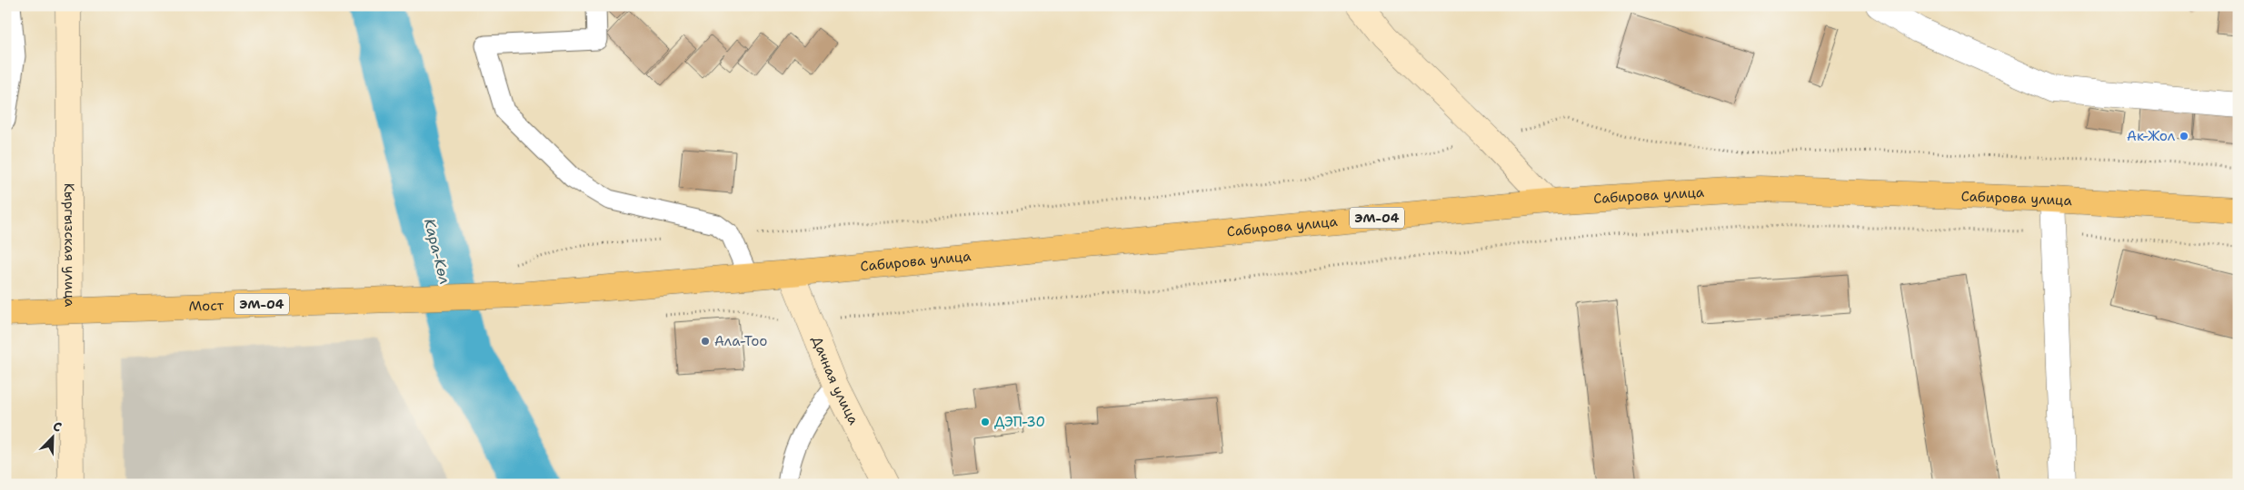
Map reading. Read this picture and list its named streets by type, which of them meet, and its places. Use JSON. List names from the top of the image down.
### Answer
{
  "streets": {
    "highway": ["Сабирова улица", "ЭМ-04", "Мост"],
    "street": ["Кыргызская улица", "Дачная улица"]
  },
  "crossings": [
    ["Сабирова улица", "Мост"],
    ["Сабирова улица", "Дачная улица"]
  ],
  "water": ["Кара-Көл"],
  "places": ["Ак-Жол", "Ала-Тоо", "ДЭП-30"],
  "north": "top right"
}
